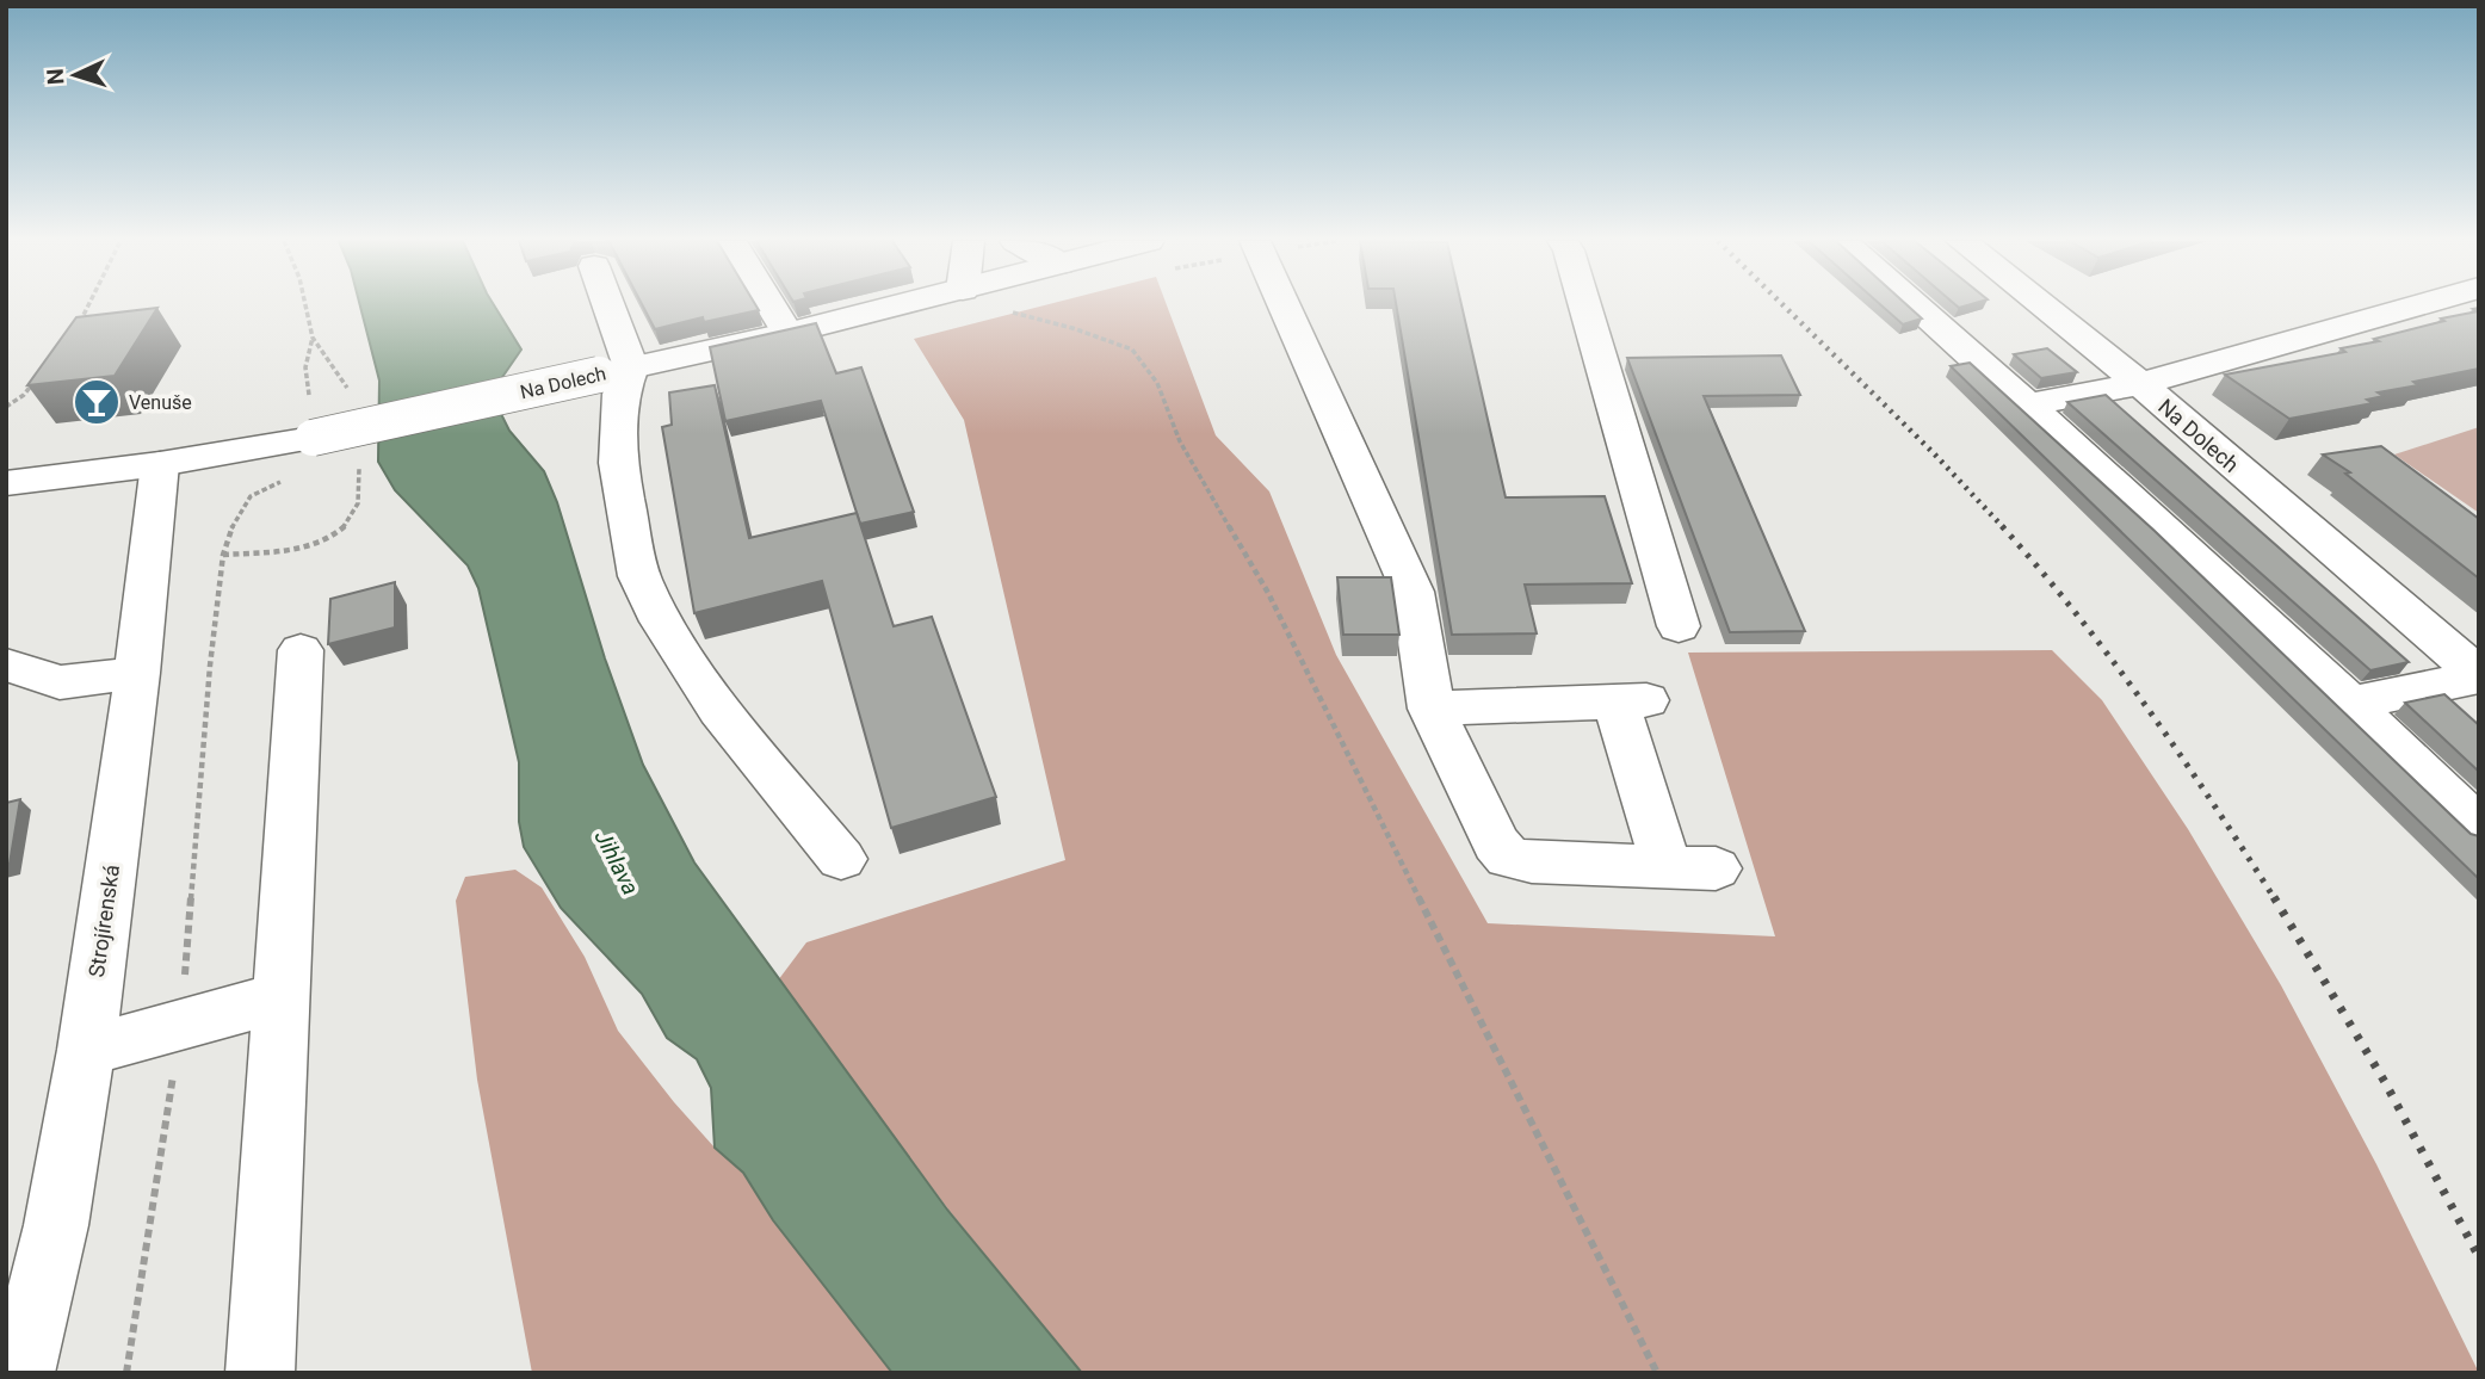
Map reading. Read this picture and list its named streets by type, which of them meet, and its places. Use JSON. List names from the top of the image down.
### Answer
{
  "streets": {
    "street": ["Na Dolech", "Strojírenská"]
  },
  "crossings": [
    ["Na Dolech", "Strojírenská"]
  ],
  "water": ["Jihlava"],
  "places": {
    "bar": ["Venuše"]
  },
  "north": "left"
}
